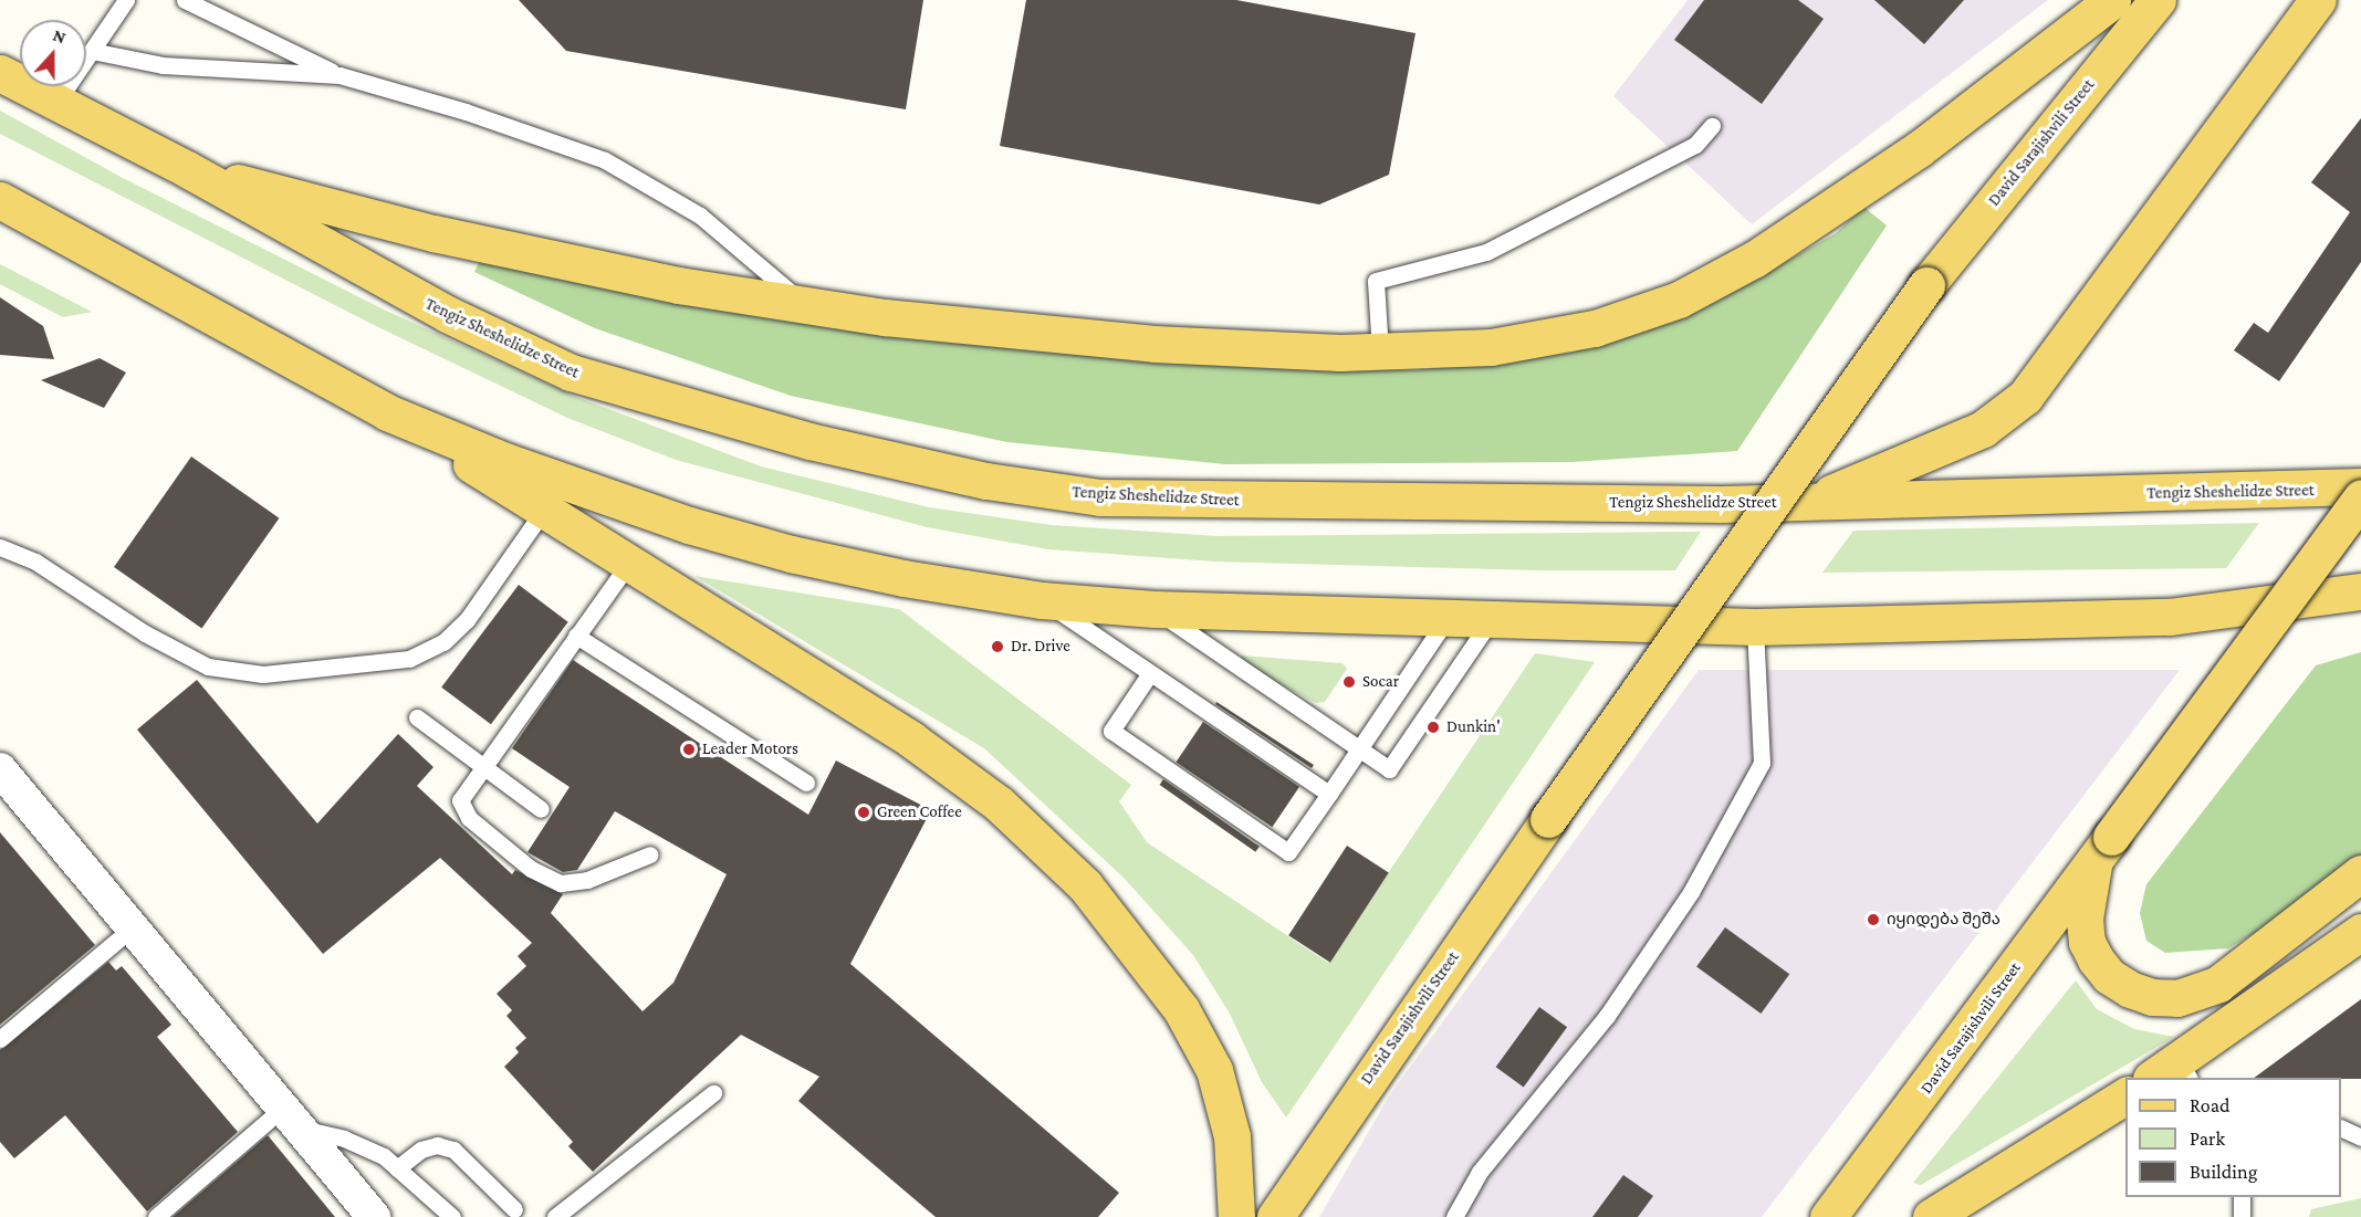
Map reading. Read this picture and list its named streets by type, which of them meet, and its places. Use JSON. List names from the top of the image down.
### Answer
{
  "streets": {
    "main road": ["David Sarajishvili Street", "Tengiz Sheshelidze Street"]
  },
  "places": [
    "Dr. Drive",
    "Socar",
    "Dunkin'",
    "Leader Motors",
    "Green Coffee",
    "იყიდება შეშა"
  ],
  "legend": ["Road", "Park", "Building"],
  "north": "top"
}
